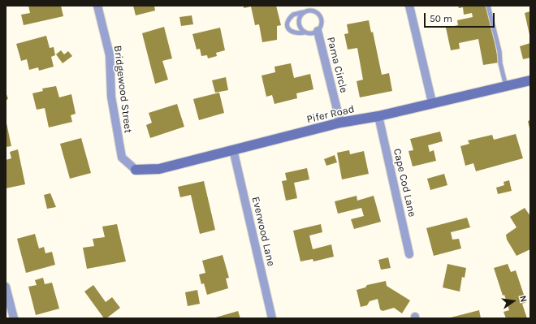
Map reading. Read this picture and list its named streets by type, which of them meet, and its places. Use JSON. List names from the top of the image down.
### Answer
{
  "streets": {
    "street": [
      "Pama Circle",
      "Bridgewood Street",
      "Pifer Road",
      "Cape Cod Lane",
      "Everwood Lane"
    ]
  },
  "crossings": [
    ["Pama Circle", "Pifer Road"],
    ["Bridgewood Street", "Pifer Road"],
    ["Pifer Road", "Cape Cod Lane"],
    ["Pifer Road", "Everwood Lane"]
  ],
  "scale_bar": "50 m",
  "north": "right"
}
